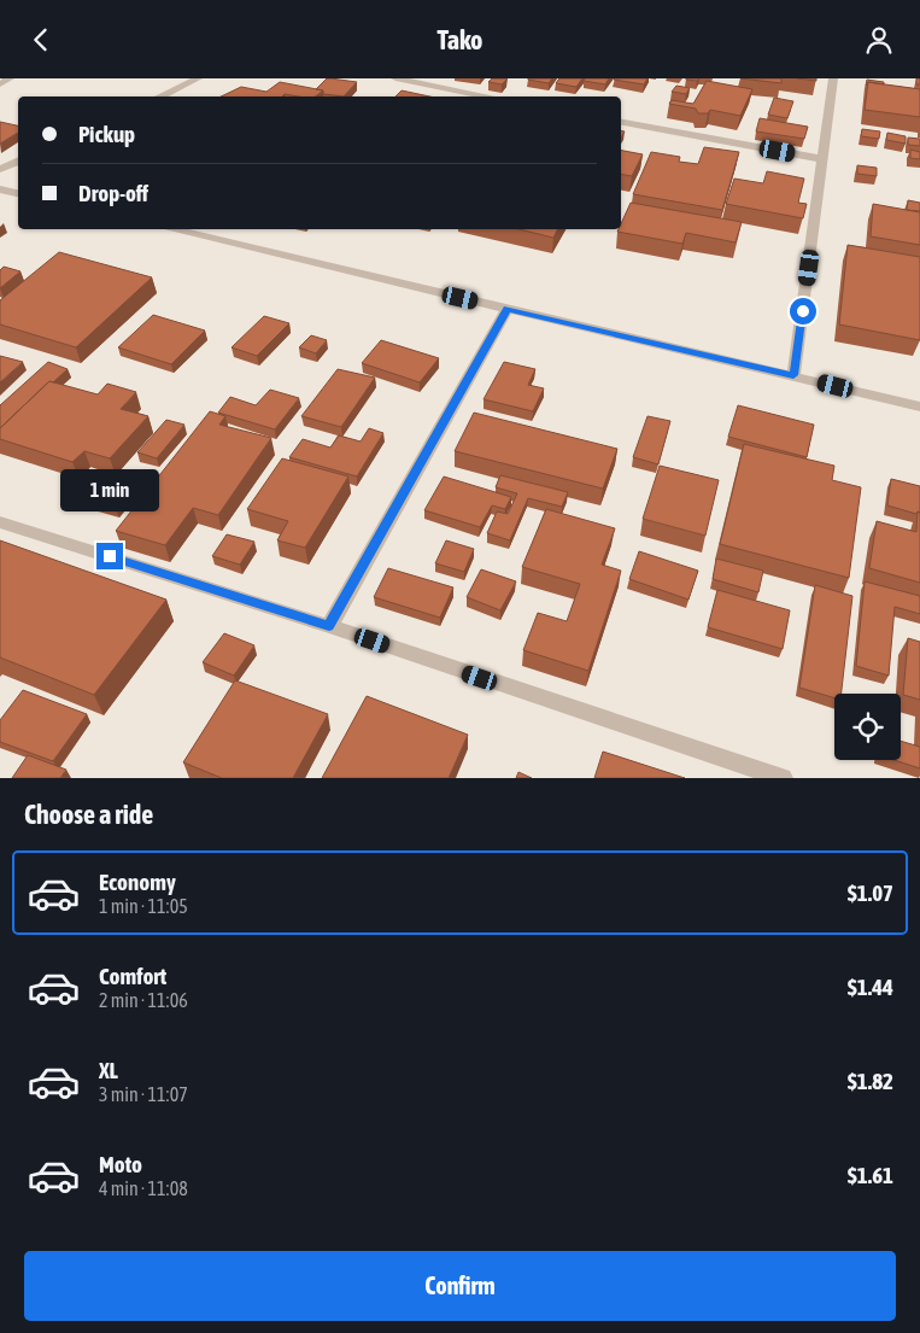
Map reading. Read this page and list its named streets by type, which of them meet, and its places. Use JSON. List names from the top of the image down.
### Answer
{
  "page": {
    "header": "Tako",
    "banner": ["Pickup", "Drop-off"],
    "bubble": "1 min",
    "heading": "Choose a ride",
    "list": [
      {
        "name": "Economy",
        "note": "1 min · 11:05",
        "value": "$1.07"
      },
      {
        "name": "Comfort",
        "note": "2 min · 11:06",
        "value": "$1.44"
      },
      {
        "name": "XL",
        "note": "3 min · 11:07",
        "value": "$1.82"
      },
      {
        "name": "Moto",
        "note": "4 min · 11:08",
        "value": "$1.61"
      }
    ],
    "buttons": "Confirm"
  }
}
